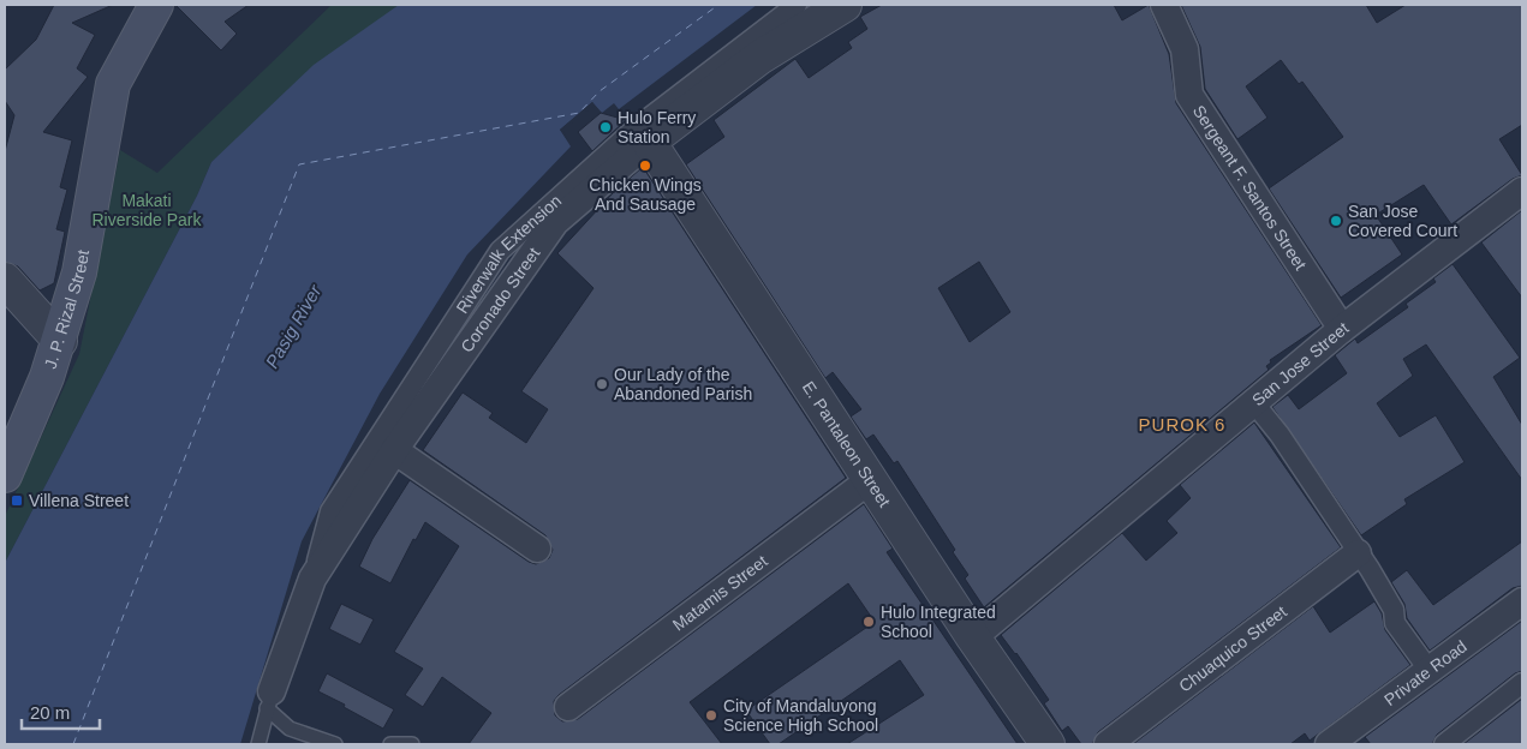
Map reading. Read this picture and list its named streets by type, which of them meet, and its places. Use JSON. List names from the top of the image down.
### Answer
{
  "streets": {
    "main road": ["J. P. Rizal Street"],
    "street": [
      "Sergeant F. Santos Street",
      "Riverwalk Extension",
      "Coronado Street",
      "San Jose Street",
      "E. Pantaleon Street",
      "Matamis Street",
      "Chuaquico Street",
      "Private Road"
    ]
  },
  "crossings": [
    ["Sergeant F. Santos Street", "San Jose Street"],
    ["Riverwalk Extension", "Coronado Street"],
    ["Coronado Street", "E. Pantaleon Street"],
    ["San Jose Street", "E. Pantaleon Street"],
    ["E. Pantaleon Street", "Matamis Street"]
  ],
  "districts": ["PUROK 6"],
  "water": ["Pasig River"],
  "parks": ["Makati Riverside Park"],
  "places": {
    "other": [
      "Hulo Ferry Station",
      "Chicken Wings And Sausage",
      "San Jose Covered Court",
      "Our Lady of the Abandoned Parish",
      "Hulo Integrated School",
      "City of Mandaluyong Science High School"
    ],
    "transit": ["Villena Street"]
  },
  "scale_bar": "20 m"
}
